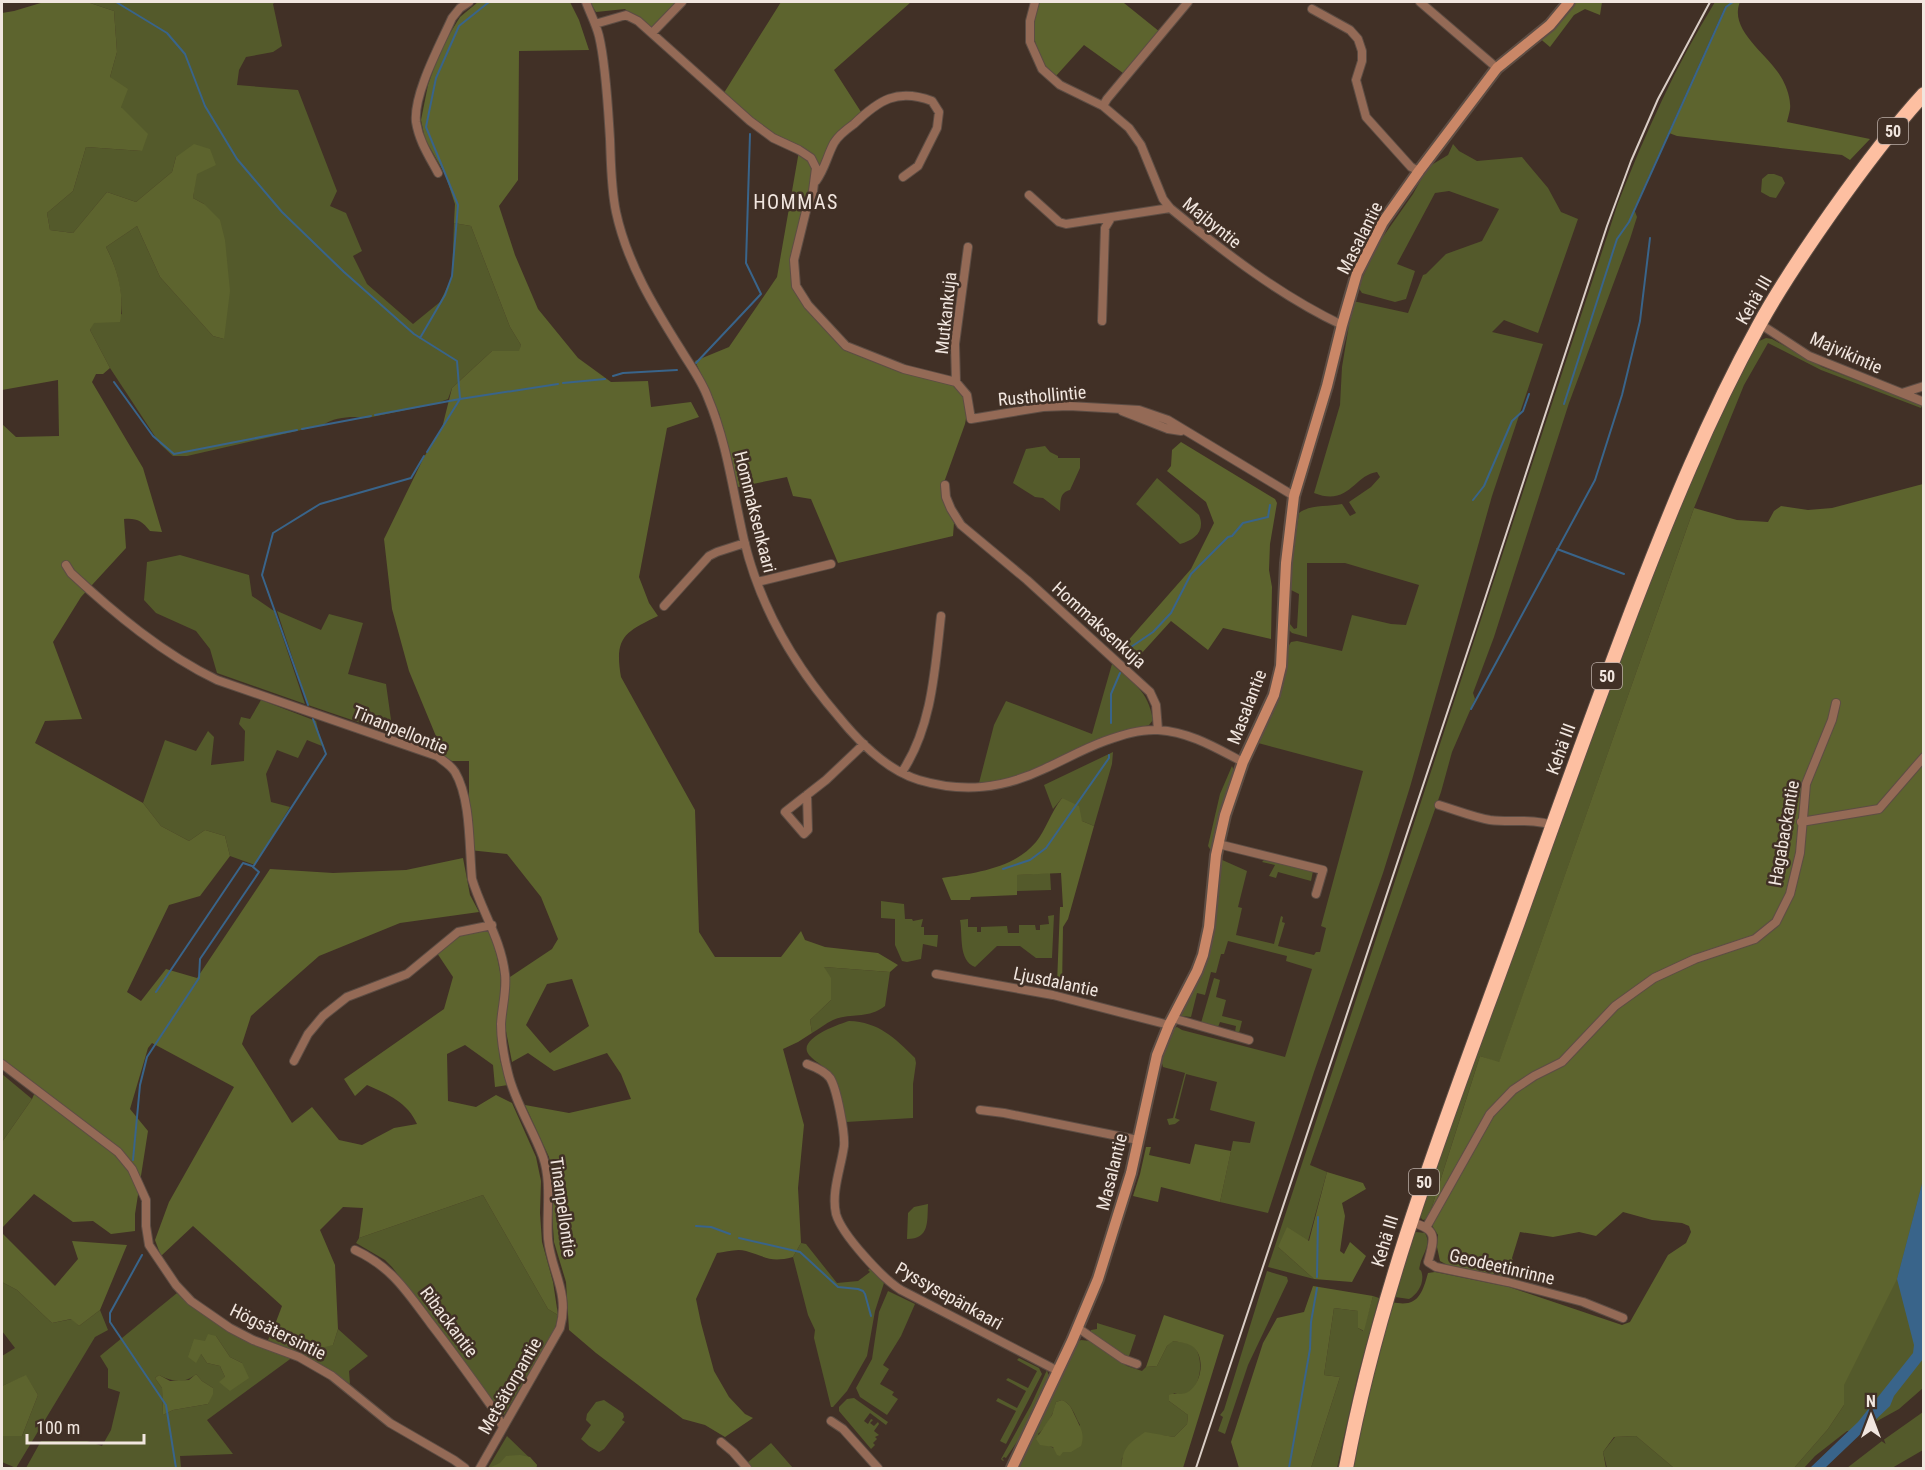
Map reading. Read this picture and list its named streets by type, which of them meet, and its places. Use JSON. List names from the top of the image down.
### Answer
{
  "streets": {
    "highway": ["50", "Kehä III"],
    "street": [
      "Majbyntie",
      "Masalantie",
      "Mutkankuja",
      "Majvikintie",
      "Rusthollintie",
      "Hommaksenkaari",
      "Hommaksenkuja",
      "Tinanpellontie",
      "Hagabackantie",
      "Ljusdalantie",
      "Geodeetinrinne",
      "Pyssysepänkaari",
      "Ribackantie",
      "Högsätersintie",
      "Metsätorpantie"
    ]
  },
  "crossings": [
    ["Majbyntie", "Masalantie"],
    ["Masalantie", "Rusthollintie"],
    ["Masalantie", "Ljusdalantie"],
    ["Masalantie", "Pyssysepänkaari"],
    ["Kehä III", "Majvikintie"],
    ["Mutkankuja", "Rusthollintie"],
    ["Hommaksenkaari", "Hommaksenkuja"],
    ["Tinanpellontie", "Metsätorpantie"],
    ["Hagabackantie", "Geodeetinrinne"],
    ["Ribackantie", "Metsätorpantie"]
  ],
  "districts": ["HOMMAS"],
  "scale_bar": "100 m",
  "north": "top"
}
